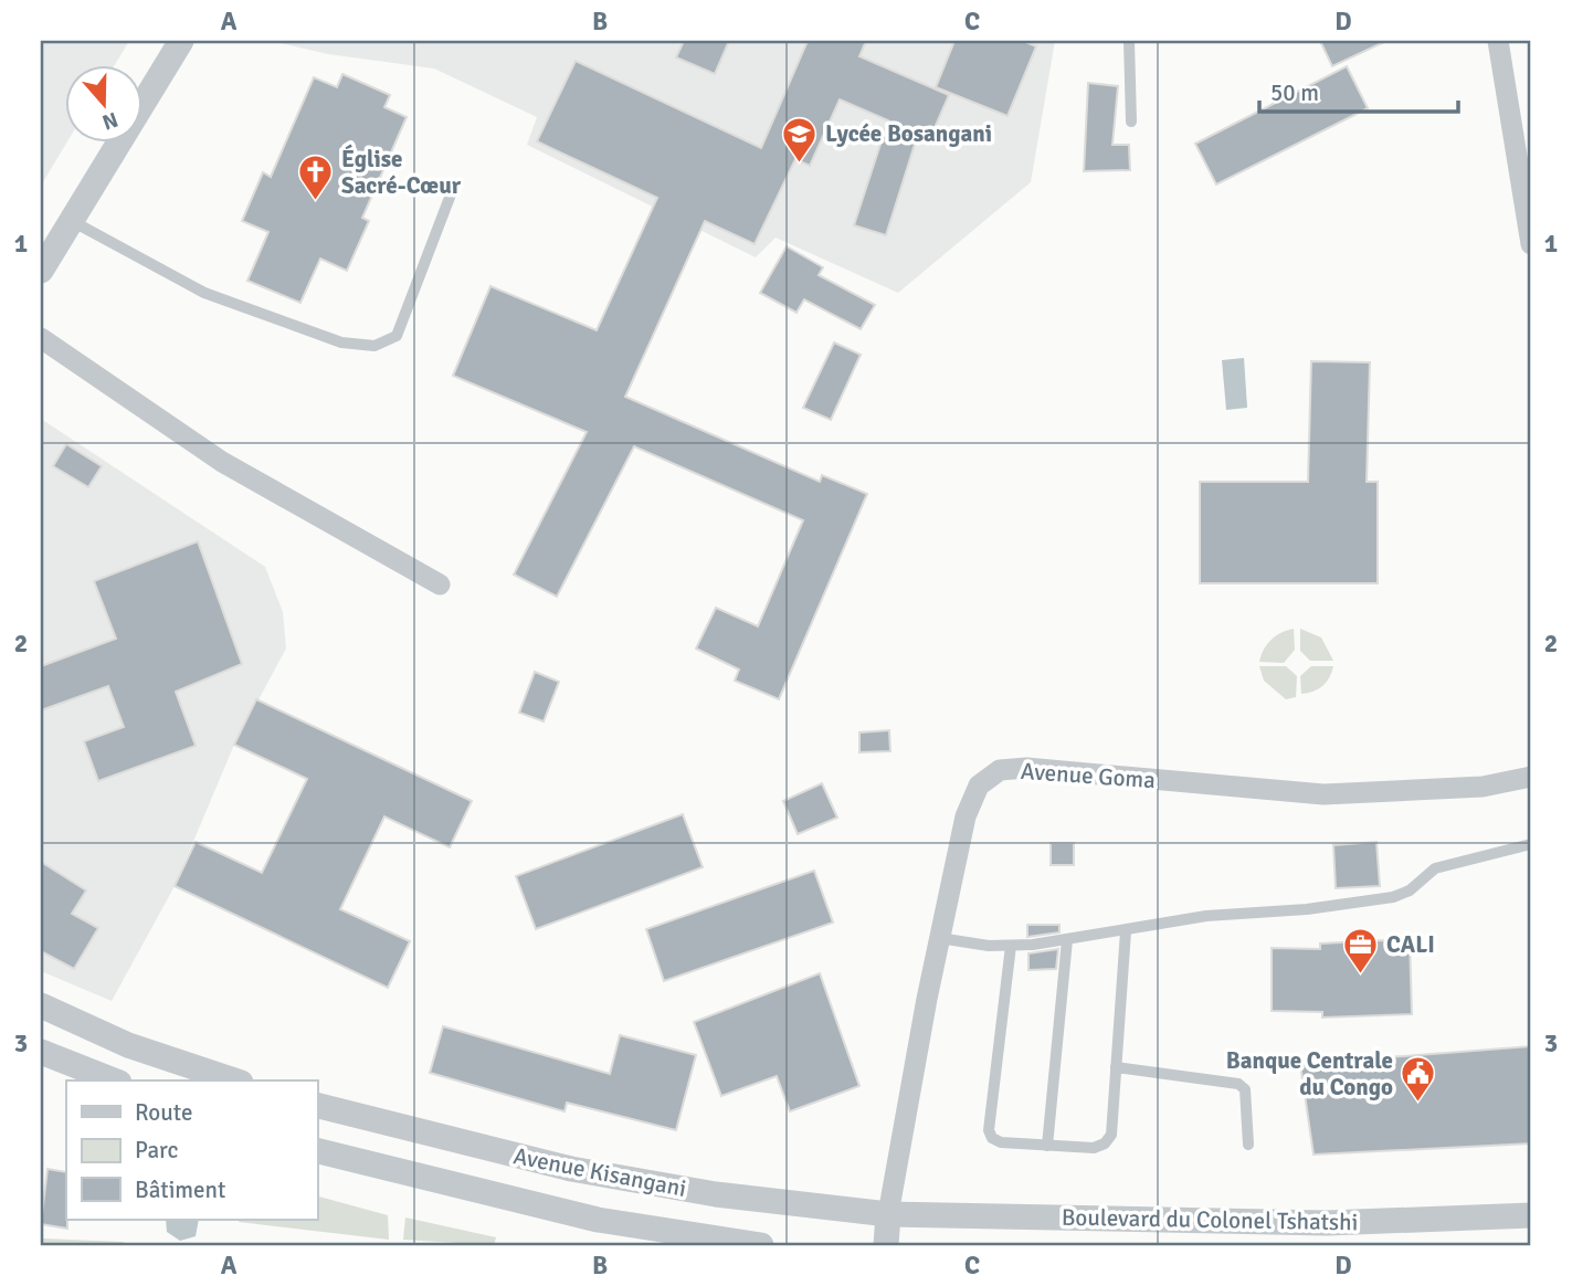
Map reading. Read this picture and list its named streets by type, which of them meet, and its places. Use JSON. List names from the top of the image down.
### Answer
{
  "streets": {
    "street": ["Avenue Goma", "Avenue Kisangani", "Boulevard du Colonel Tshatshi"]
  },
  "crossings": [
    ["Avenue Goma", "Avenue Kisangani"],
    ["Avenue Goma", "Boulevard du Colonel Tshatshi"],
    ["Avenue Kisangani", "Boulevard du Colonel Tshatshi"]
  ],
  "places": {
    "school or university": ["Lycée Bosangani"],
    "church": ["Église Sacré-Cœur"],
    "office": ["CALI"],
    "public building": ["Banque Centrale du Congo"]
  },
  "legend": ["Route", "Parc", "Bâtiment"],
  "scale_bar": "50 m",
  "north": "bottom",
  "grid": {
    "columns": [
      "A",
      "B",
      "C",
      "D"
    ],
    "rows": ["1", "2", "3"]
  }
}
